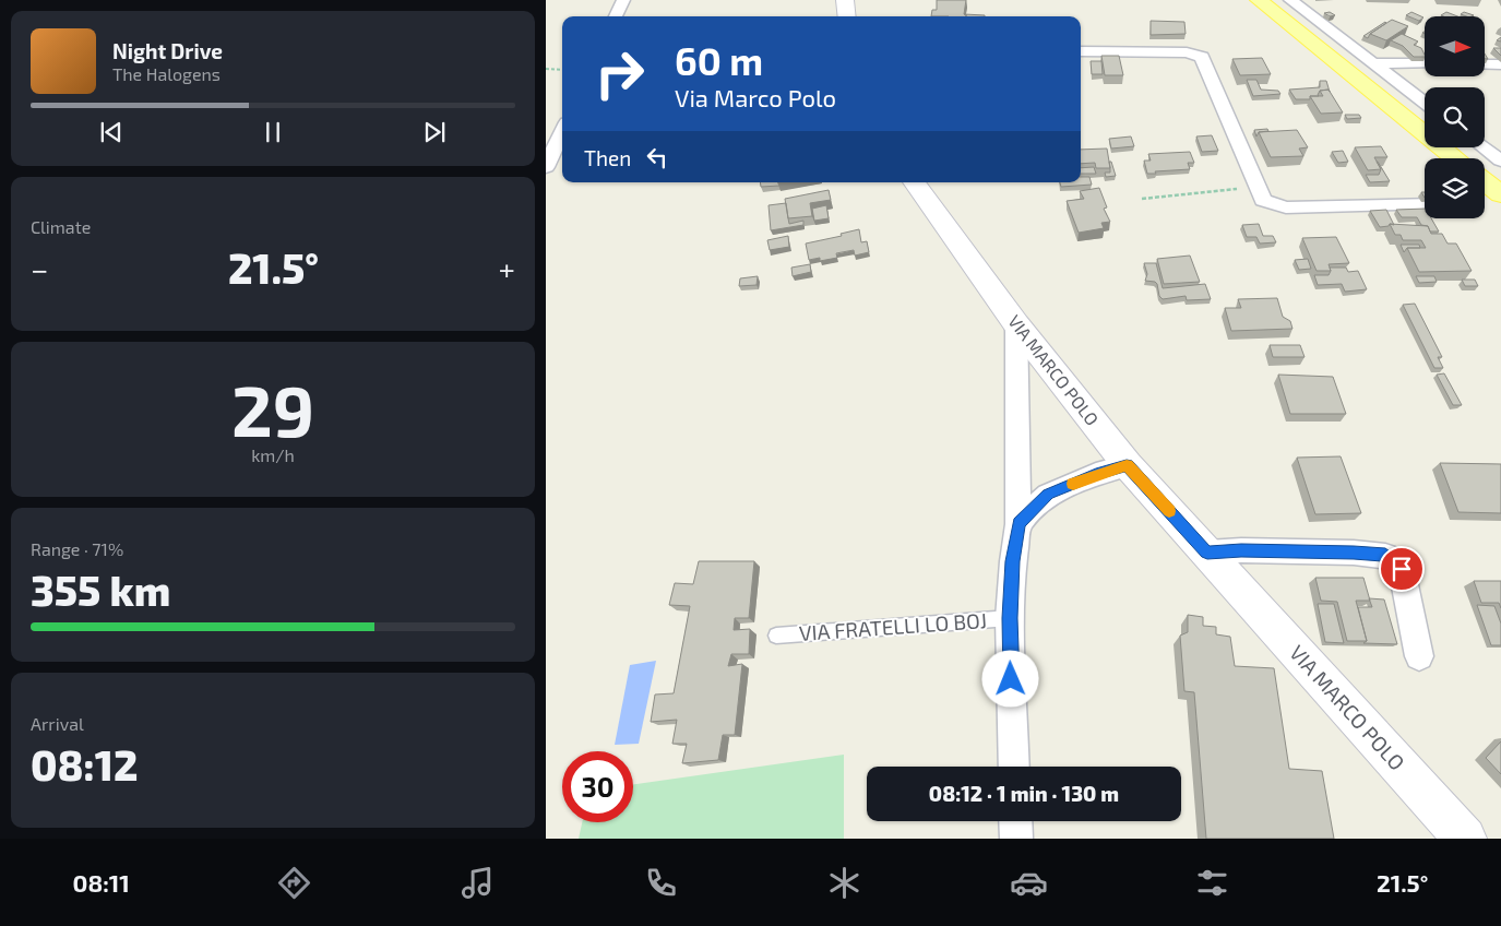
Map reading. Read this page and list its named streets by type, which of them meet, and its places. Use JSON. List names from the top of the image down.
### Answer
{
  "streets": {
    "street": ["VIA MARCO POLO", "VIA FRATELLI LO BOJ"]
  },
  "crossings": [
    ["VIA MARCO POLO", "VIA FRATELLI LO BOJ"]
  ],
  "north": "right",
  "page": {
    "turn": ["60 m", "Via Marco Polo"],
    "song": ["Night Drive", "The Halogens"],
    "then": "Then",
    "tile": [
      "Climate",
      ["29", "km/h"],
      ["Range · 71%", "355 km"],
      ["Arrival", "08:12"]
    ],
    "heat": ["−", "21.5°", "+"],
    "limit": "30",
    "trip": "08:12 · 1 min · 130 m",
    "tabs": ["08:11", "21.5°"]
  }
}
